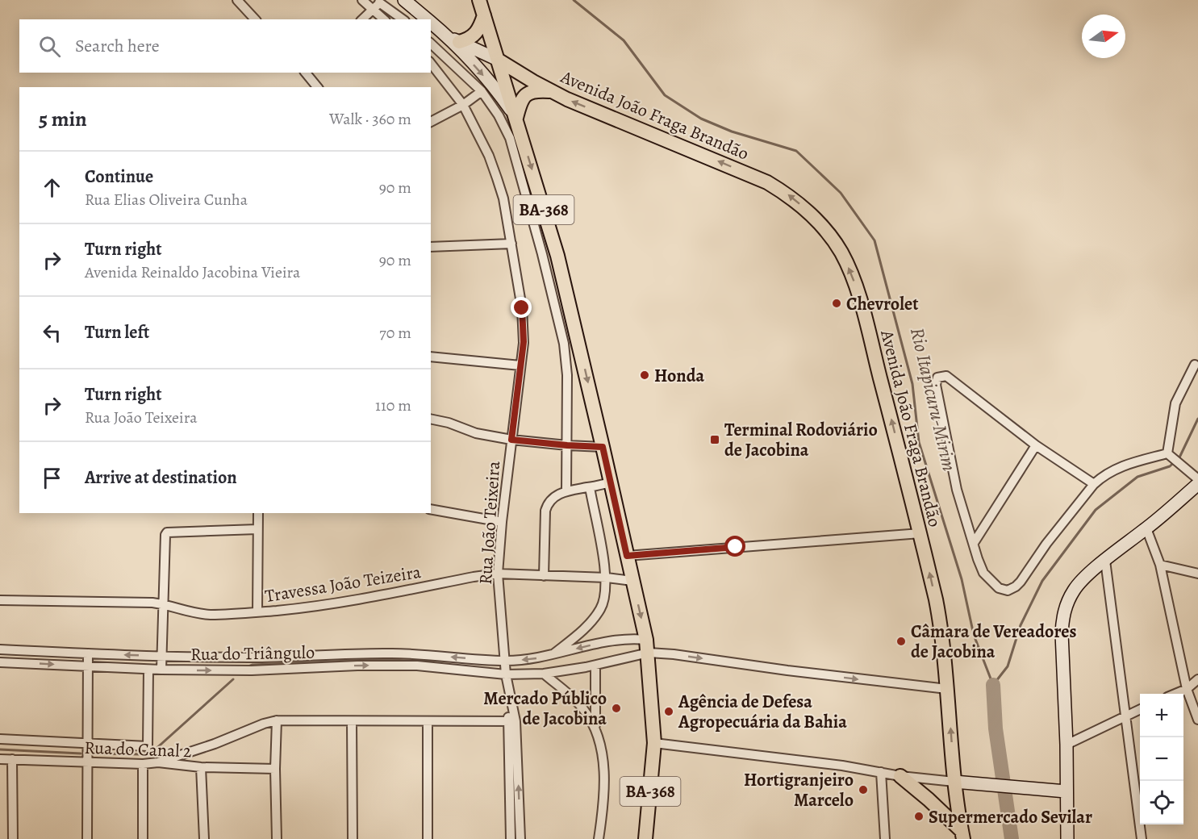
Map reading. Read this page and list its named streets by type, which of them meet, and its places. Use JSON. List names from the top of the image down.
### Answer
{
  "streets": {
    "main road": ["Avenida João Fraga Brandão", "BA-368"],
    "street": [
      "Rua João Teixeira",
      "Travessa João Teizeira",
      "Rua do Triângulo",
      "Rua do Canal 2"
    ]
  },
  "crossings": [
    ["Avenida João Fraga Brandão", "Rua do Triângulo"],
    ["BA-368", "Travessa João Teizeira"],
    ["BA-368", "Rua do Triângulo"],
    ["Rua João Teixeira", "Travessa João Teizeira"],
    ["Rua João Teixeira", "Rua do Triângulo"],
    ["Rua do Triângulo", "Rua do Canal 2"]
  ],
  "one_way": ["Avenida João Fraga Brandão"],
  "water": ["Rio Itapicuru-Mirim"],
  "places": {
    "other": [
      "Chevrolet",
      "Honda",
      "Câmara de Vereadores de Jacobina",
      "Mercado Público de Jacobina",
      "Agência de Defesa Agropecuária da Bahia",
      "Hortigranjeiro Marcelo",
      "Supermercado Sevilar"
    ],
    "transit": ["Terminal Rodoviário de Jacobina"]
  },
  "north": "right",
  "page": {
    "search": "Search here",
    "heading": ["5 min", "Walk · 360 m"],
    "list": [
      ["Continue", "Rua Elias Oliveira Cunha", "90 m"],
      ["Turn right", "Avenida Reinaldo Jacobina Vieira", "90 m"],
      ["Turn left", "70 m"],
      ["Turn right", "Rua João Teixeira", "110 m"],
      "Arrive at destination"
    ],
    "map_buttons": ["+", "−"]
  }
}
